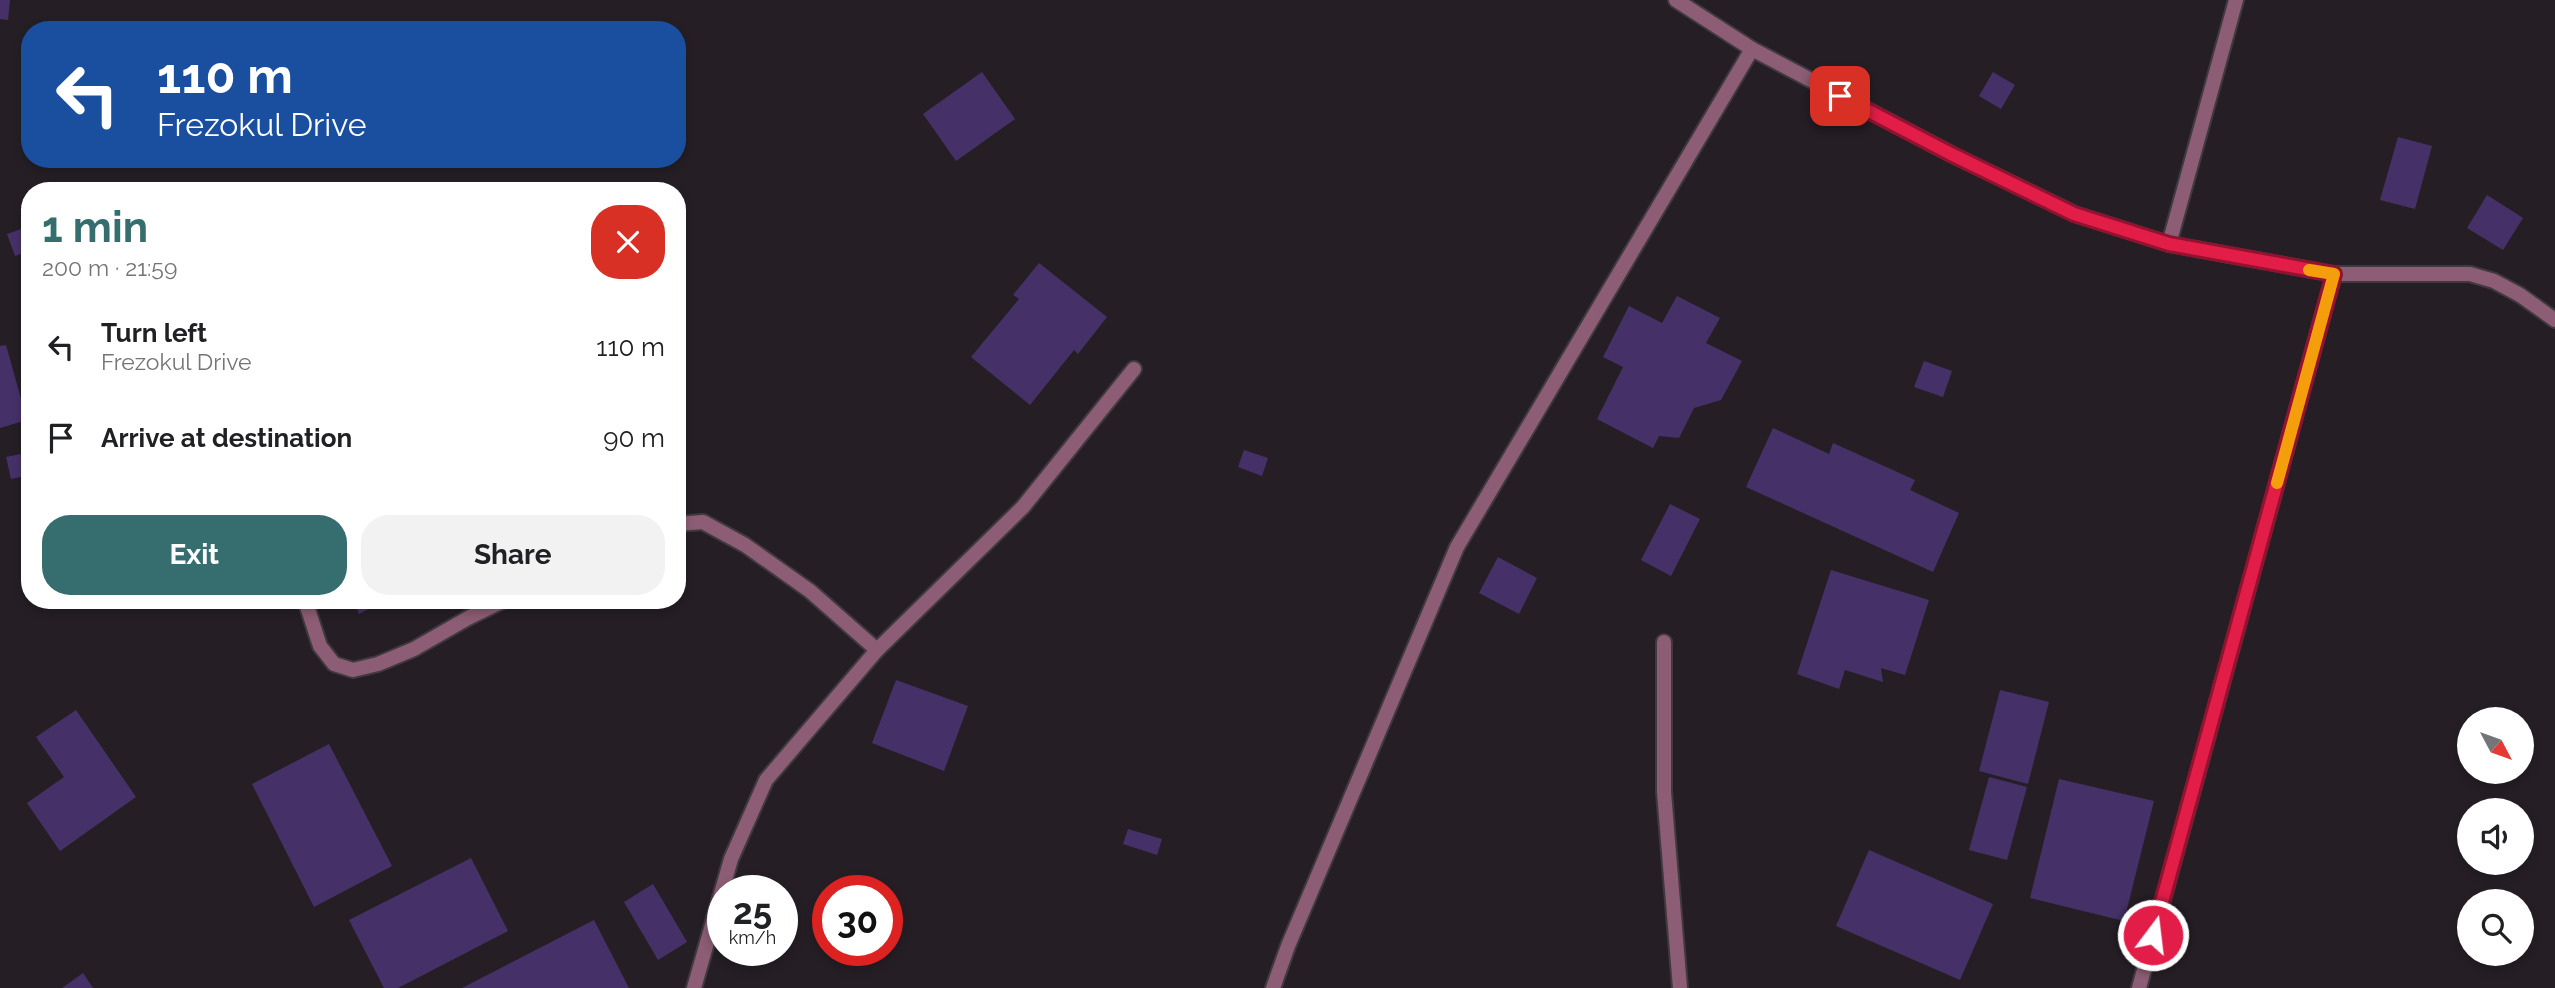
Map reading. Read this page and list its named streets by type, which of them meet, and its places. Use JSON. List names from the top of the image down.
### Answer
{
  "north": "bottom right",
  "page": {
    "turn": ["110 m", "Frezokul Drive"],
    "heading": ["1 min", "200 m · 21:59"],
    "list": [
      {
        "name": "Turn left",
        "note": "Frezokul Drive",
        "value": "110 m"
      },
      {
        "name": "Arrive at destination",
        "value": "90 m"
      }
    ],
    "buttons": ["Exit", "Share"],
    "speed": "25 km/h",
    "limit": "30"
  }
}
